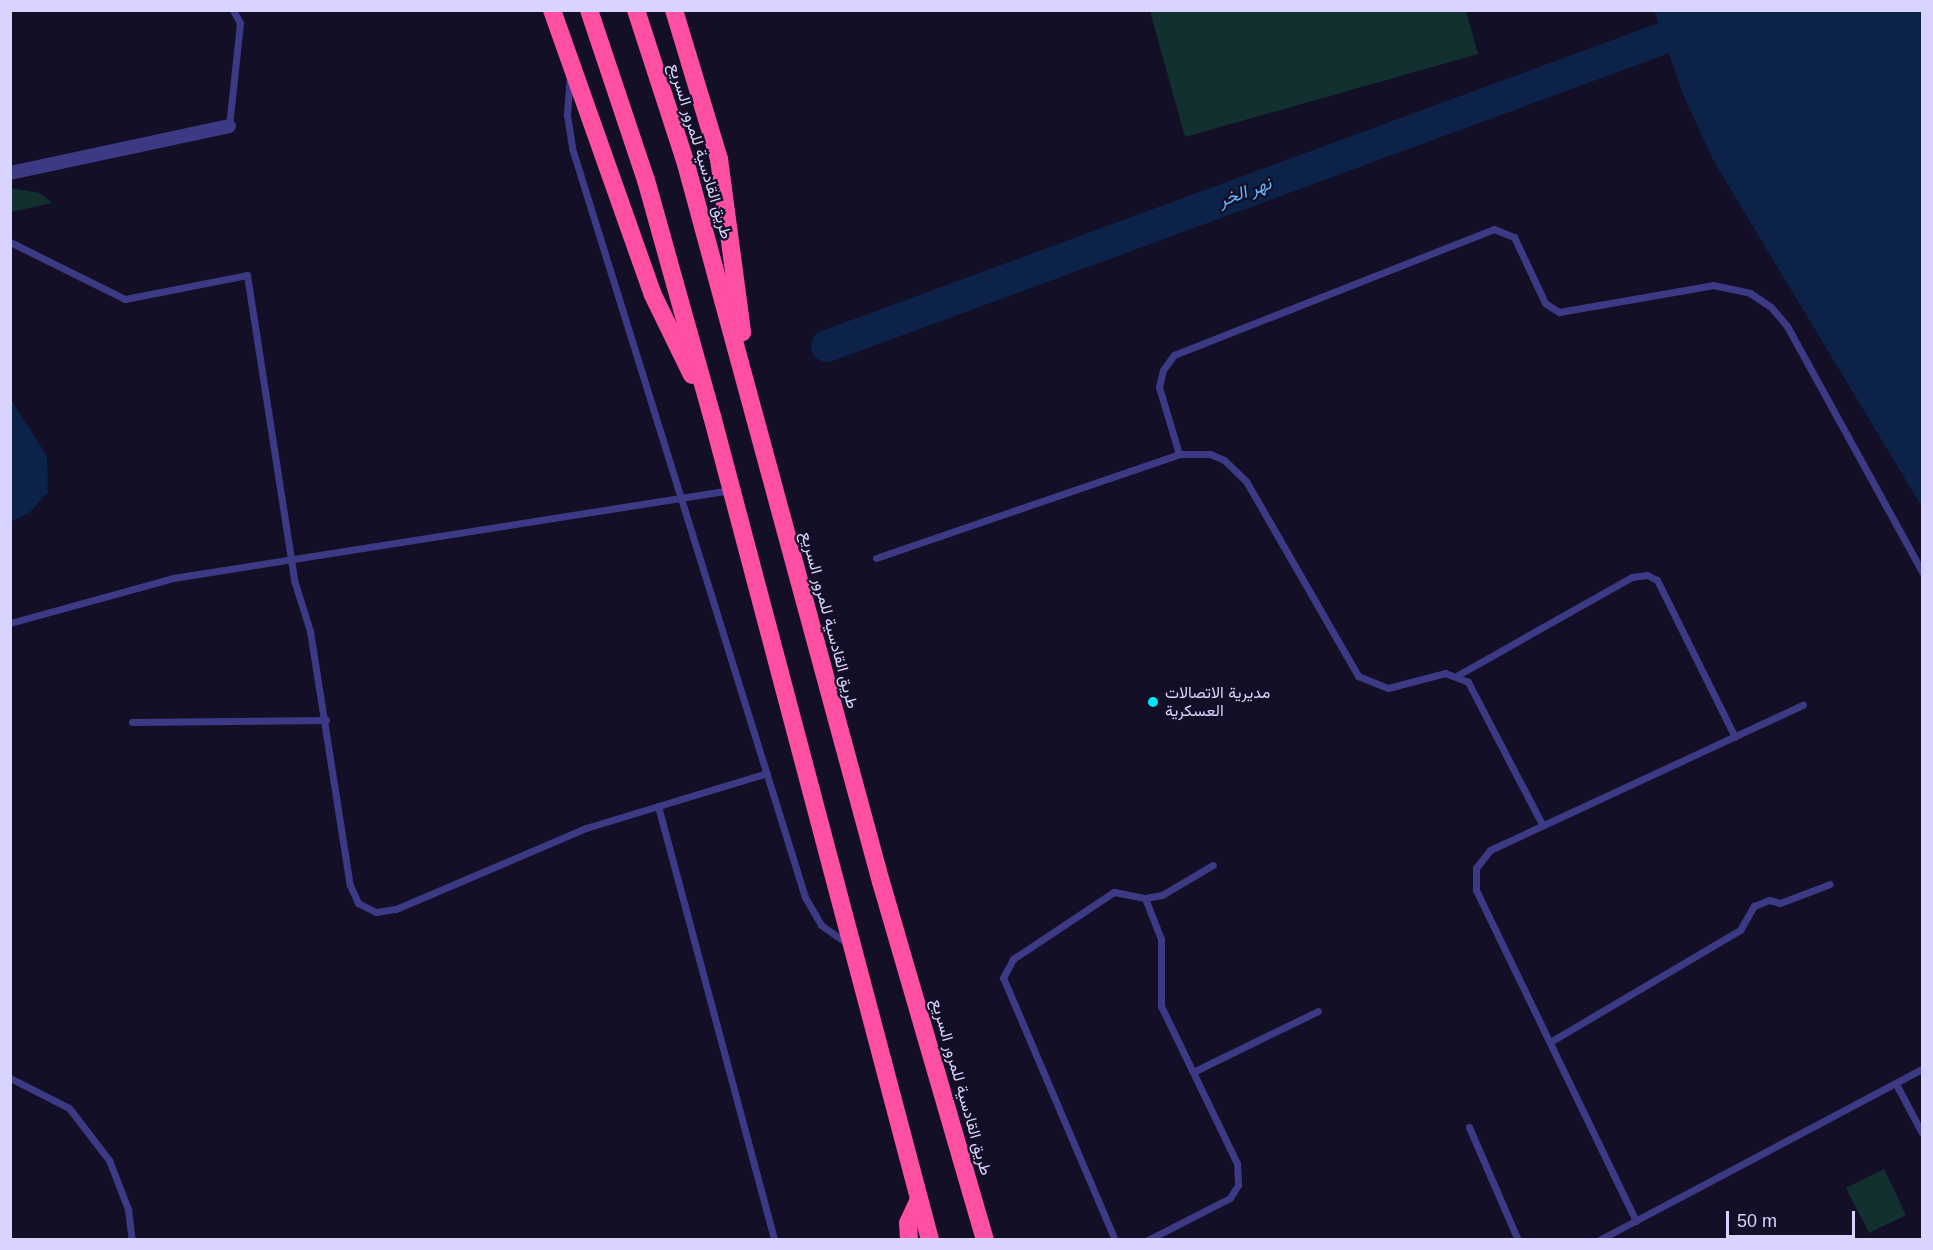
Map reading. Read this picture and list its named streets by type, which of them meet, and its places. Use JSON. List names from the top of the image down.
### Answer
{
  "streets": {
    "highway": ["طريق القادسية للمرور السريع"]
  },
  "water": ["نهر الخر"],
  "places": ["مديرية الاتصالات العسكرية"],
  "scale_bar": "50 m"
}
